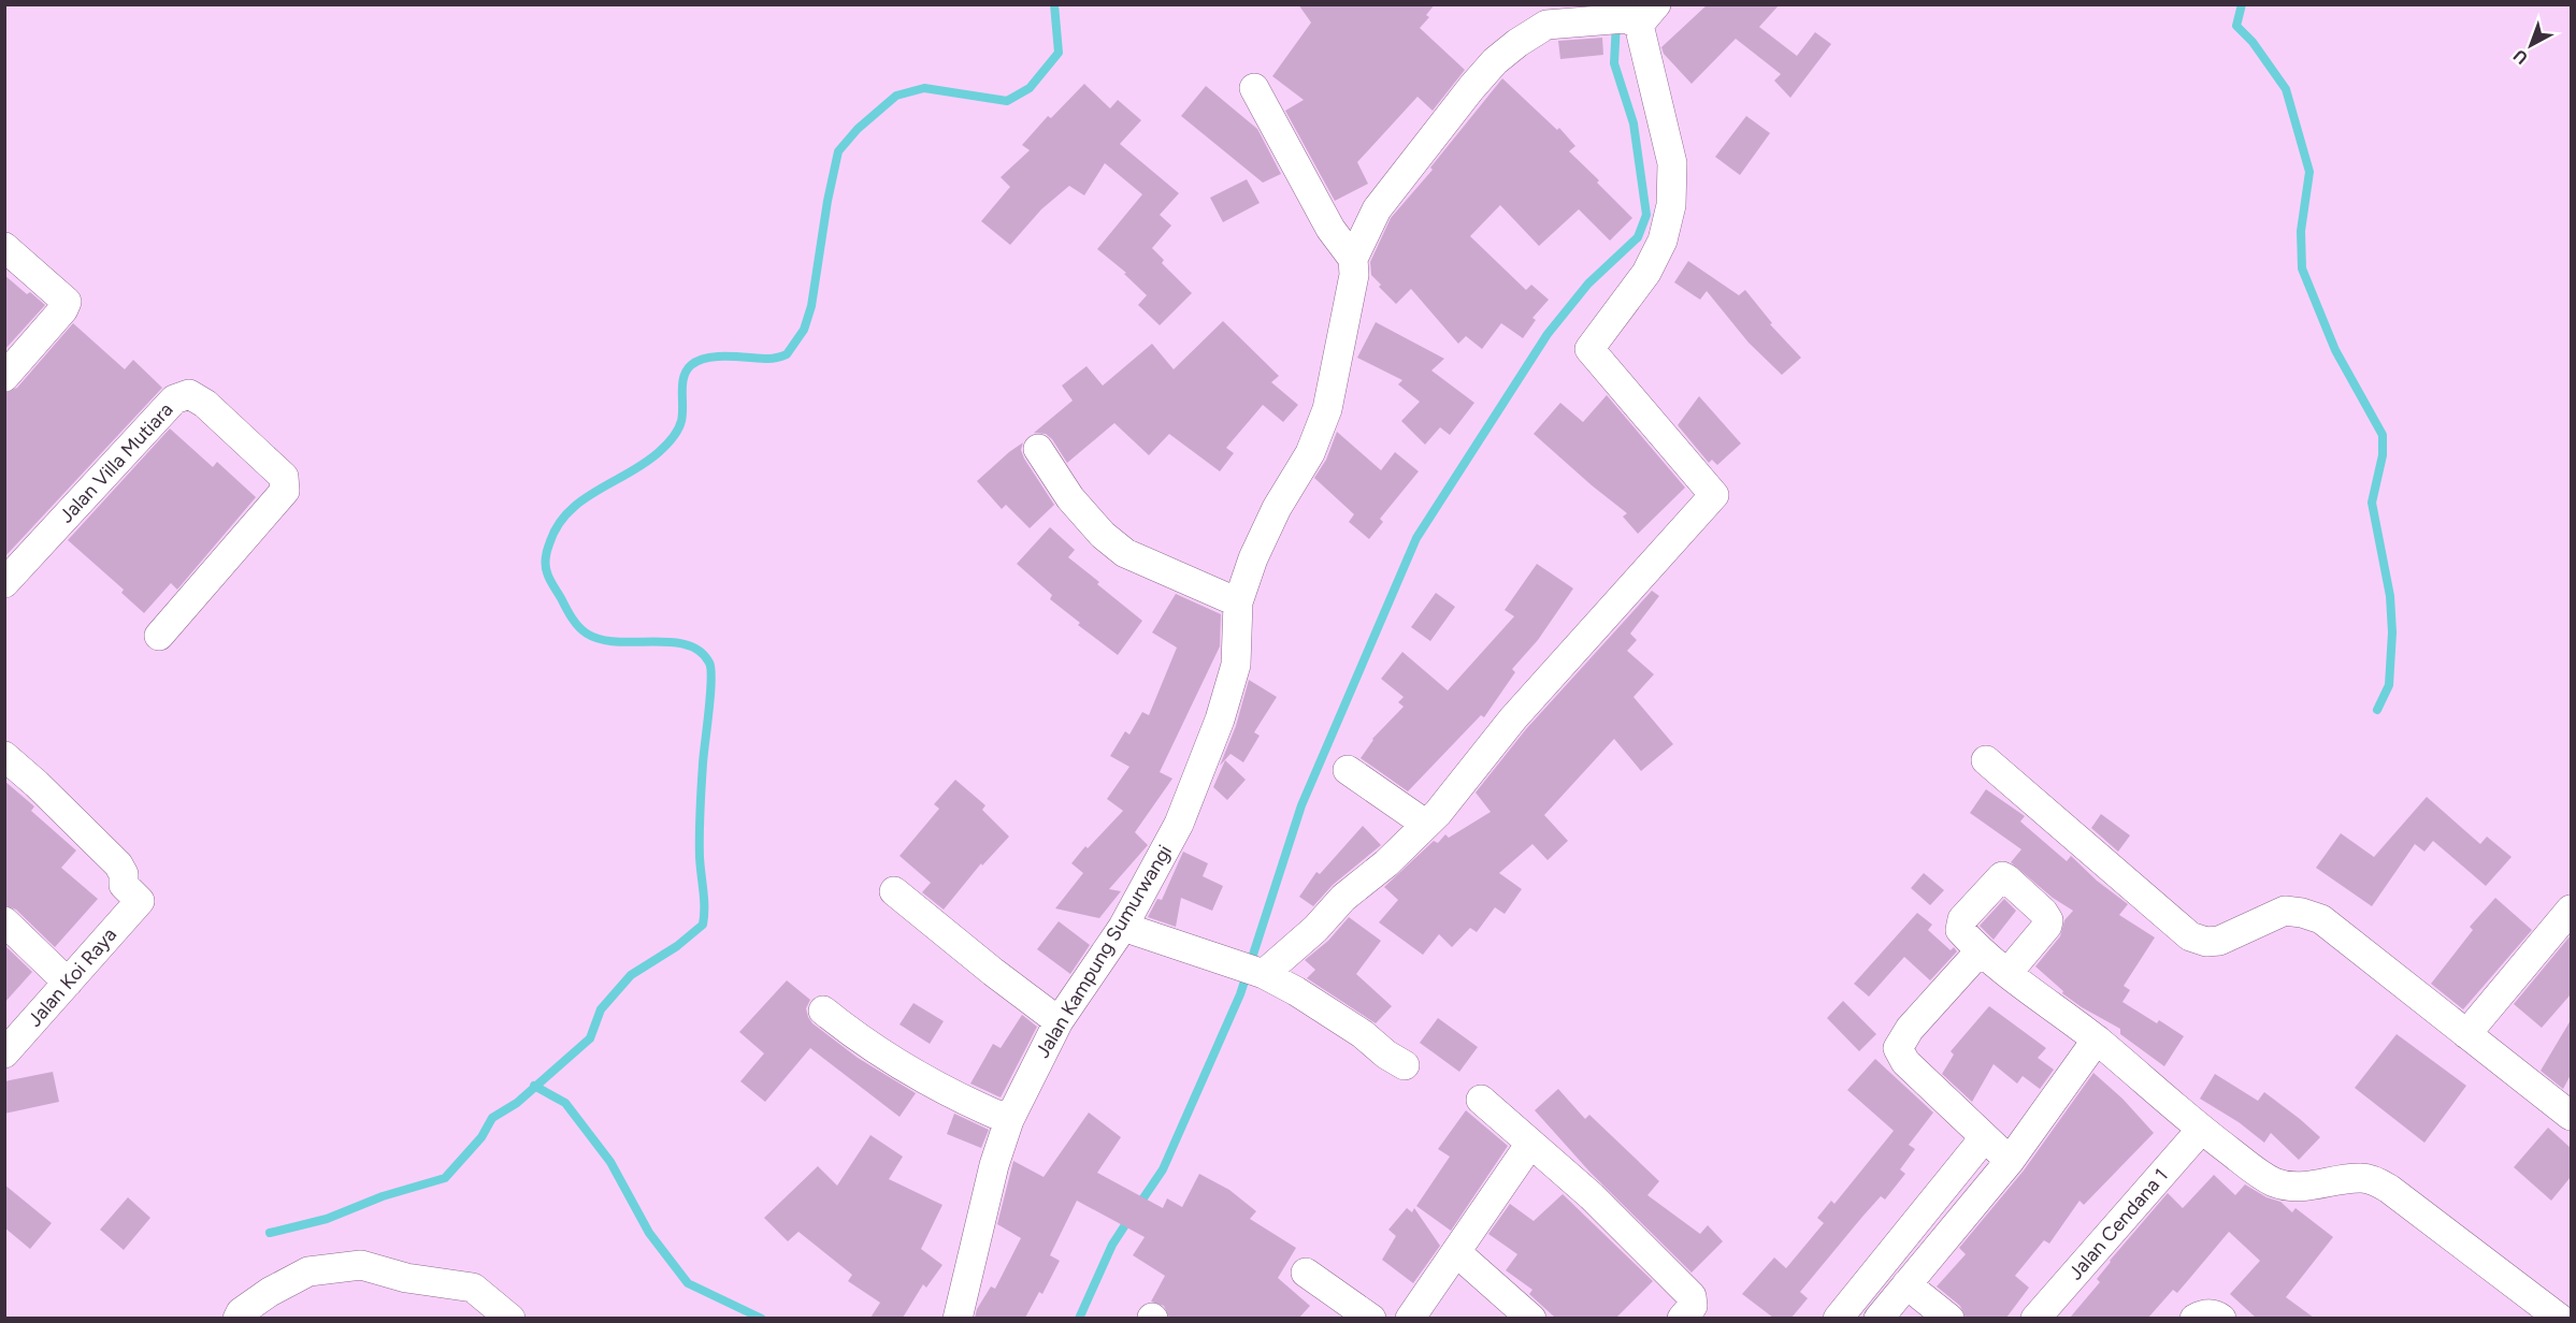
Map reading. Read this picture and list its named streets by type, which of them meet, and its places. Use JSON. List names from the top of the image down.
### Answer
{
  "streets": {
    "street": [
      "Jalan Villa Mutiara",
      "Jalan Kampung Sumurwangi",
      "Jalan Koi Raya",
      "Jalan Cendana 1"
    ]
  },
  "north": "bottom left"
}
